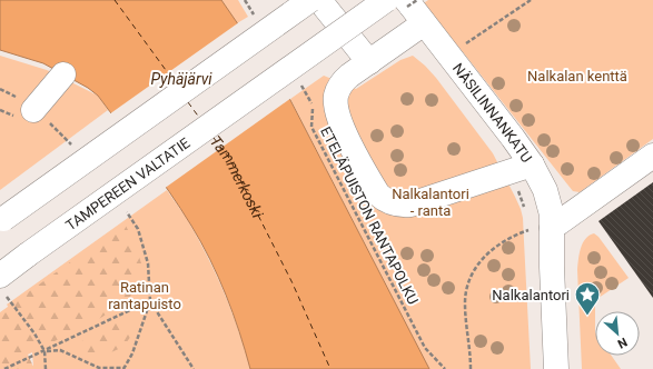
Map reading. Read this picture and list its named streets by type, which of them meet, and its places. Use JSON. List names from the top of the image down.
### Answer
{
  "streets": {
    "main road": ["NÄSILINNANKATU", "TAMPEREEN VALTATIE"],
    "path": ["ETELÄPUISTON RANTAPOLKU"]
  },
  "water": ["Pyhäjärvi", "Tammerkoski"],
  "parks": ["Nalkalan kenttä", "Nalkalantori - ranta", "Ratinan rantapuisto"],
  "places": {
    "place": ["Nalkalantori"]
  },
  "north": "bottom right"
}
